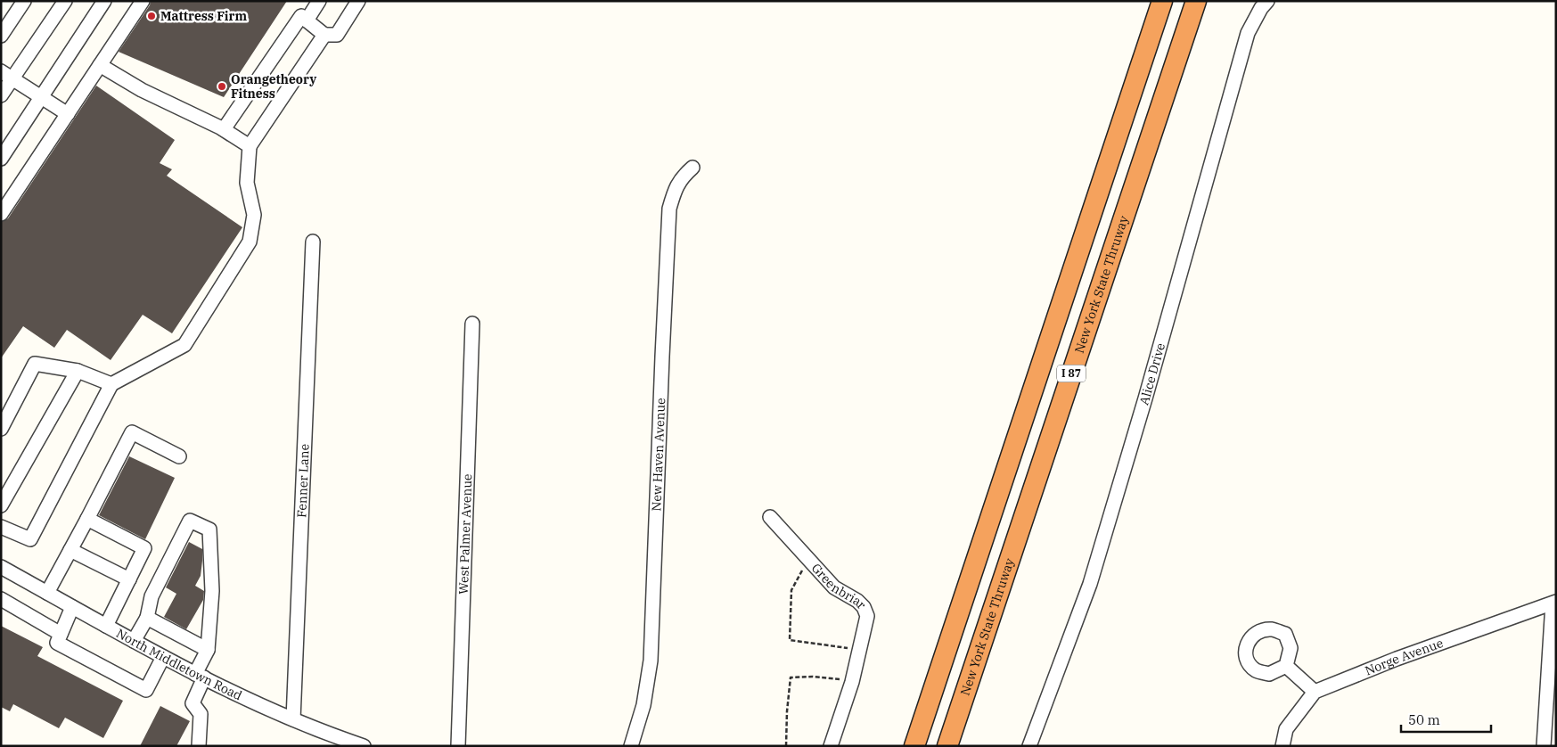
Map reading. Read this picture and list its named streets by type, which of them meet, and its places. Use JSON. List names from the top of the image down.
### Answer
{
  "streets": {
    "highway": ["New York State Thruway", "I 87"],
    "street": [
      "Alice Drive",
      "New Haven Avenue",
      "Fenner Lane",
      "West Palmer Avenue",
      "Greenbriar",
      "Norge Avenue",
      "North Middletown Road"
    ]
  },
  "crossings": [
    ["Fenner Lane", "North Middletown Road"]
  ],
  "places": ["Mattress Firm", "Orangetheory Fitness"],
  "scale_bar": "50 m"
}
